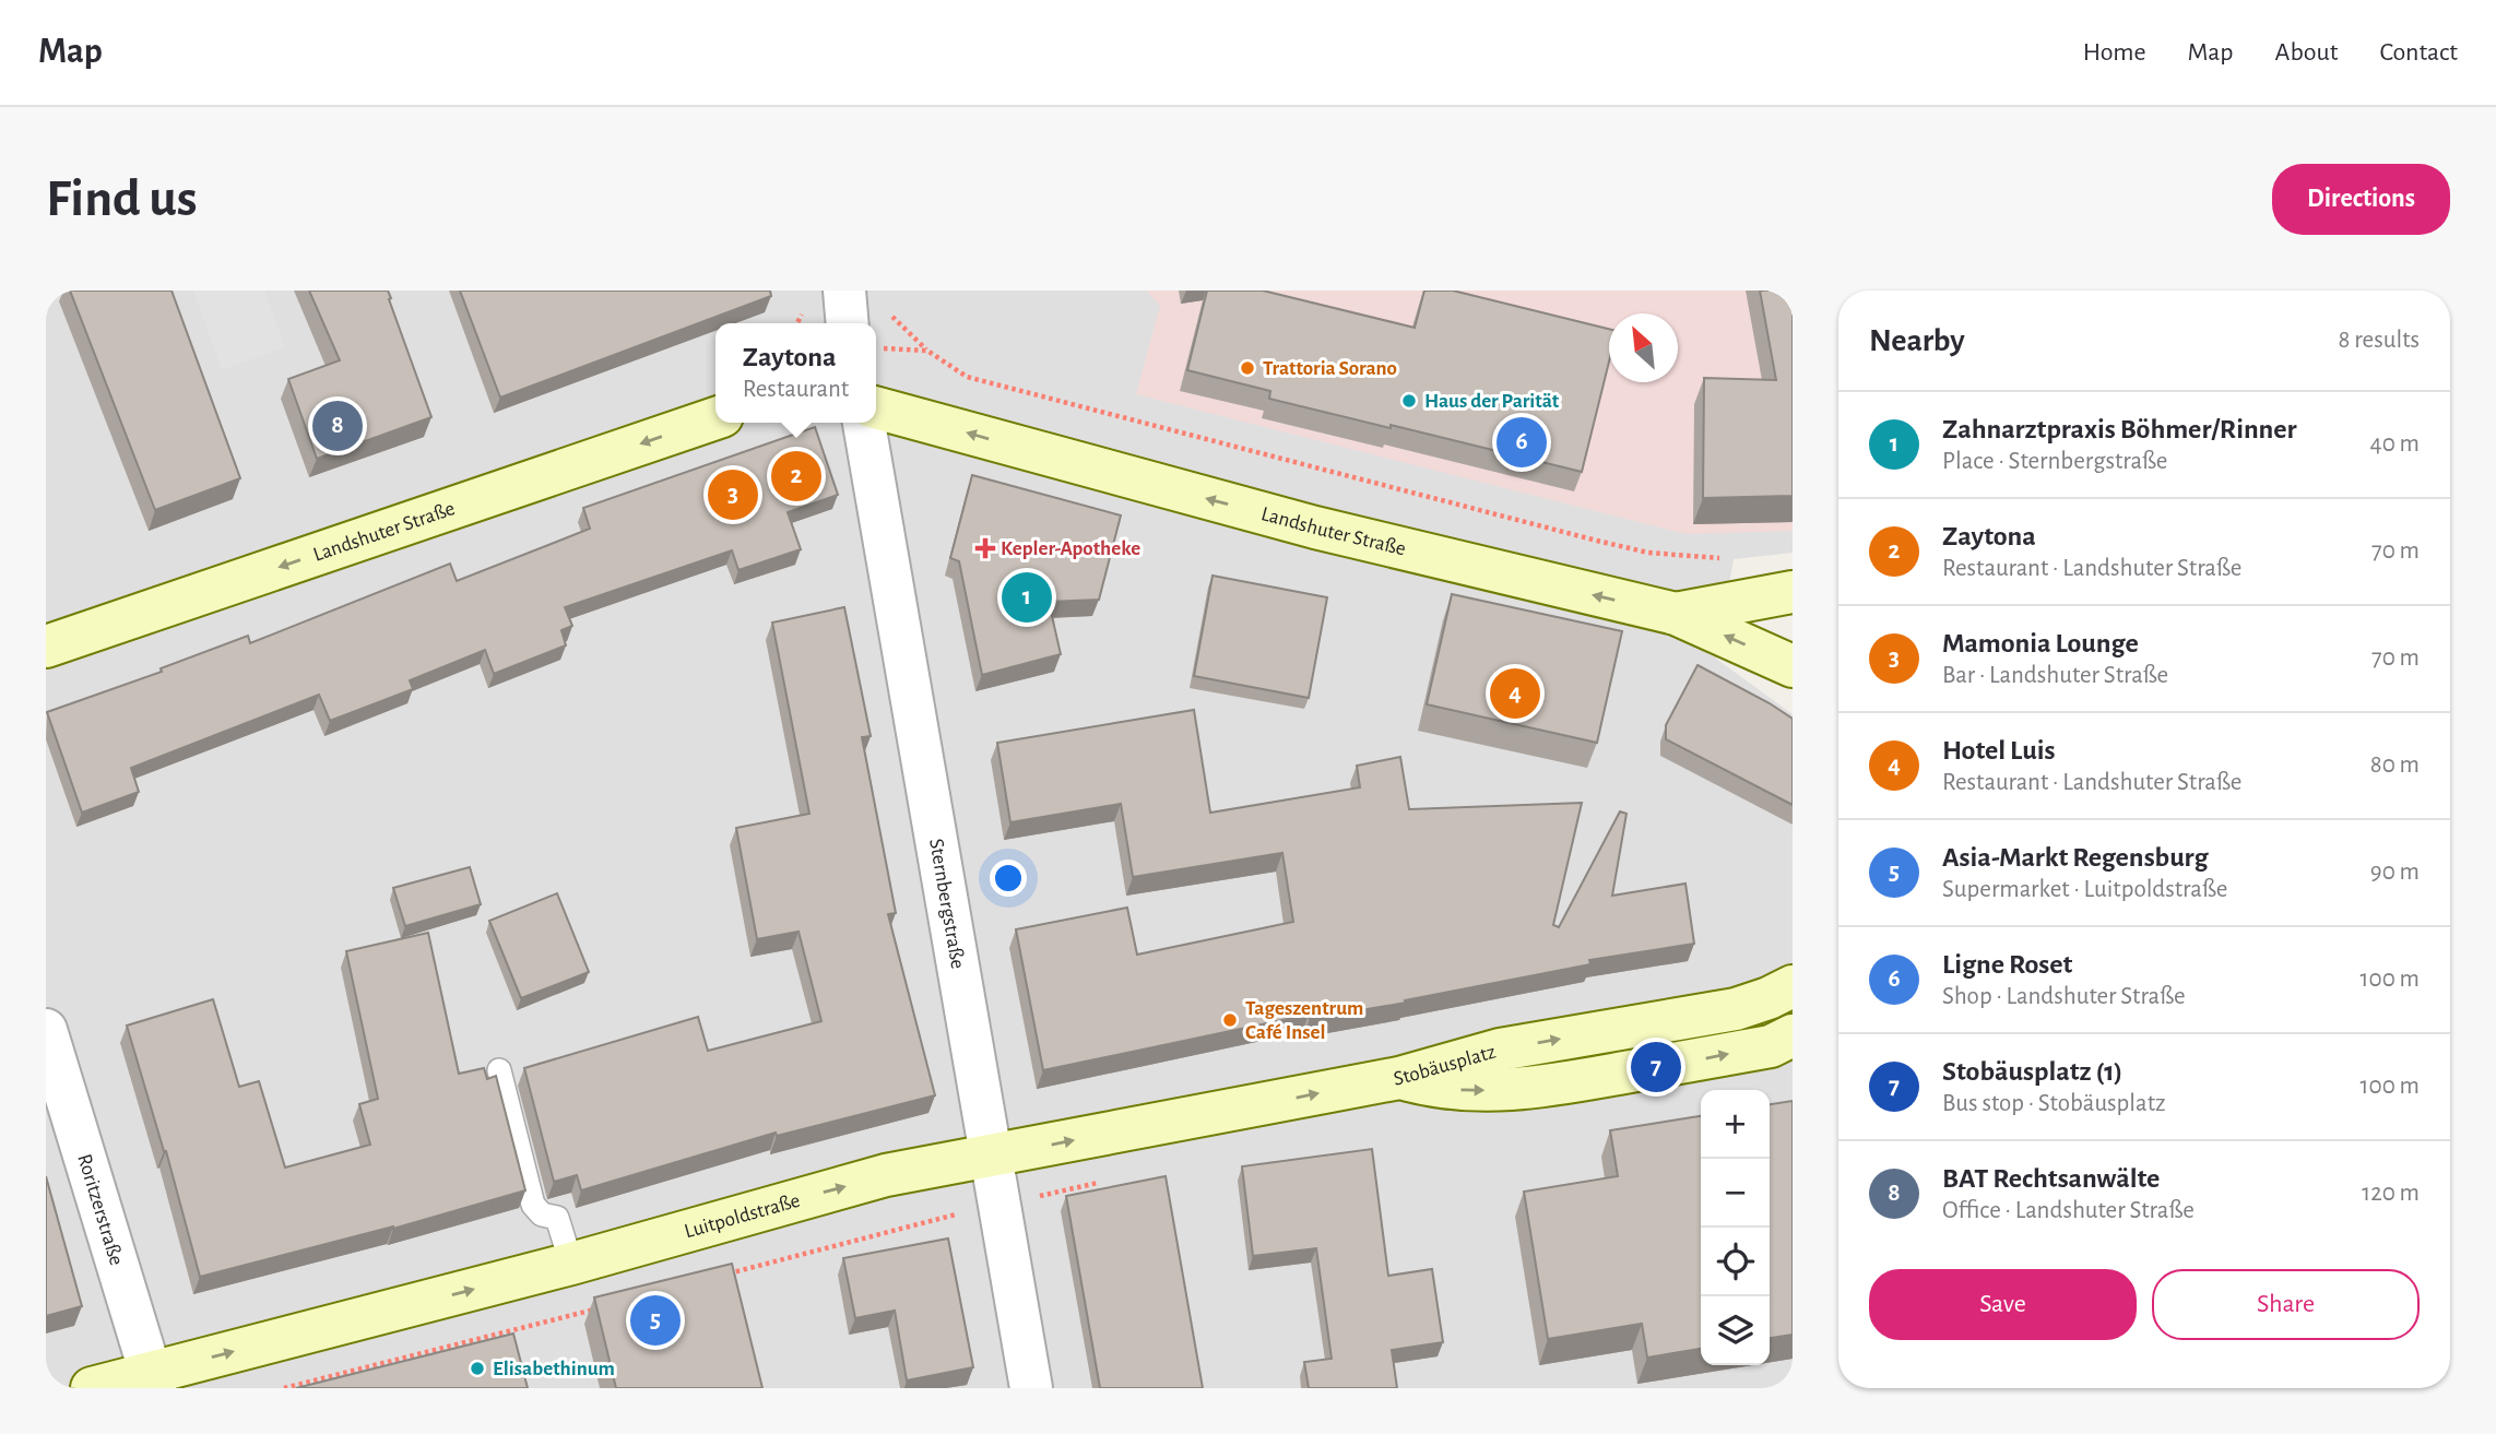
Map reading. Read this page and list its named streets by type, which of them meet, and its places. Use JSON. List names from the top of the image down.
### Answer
{
  "streets": {
    "street": [
      "Landshuter Straße",
      "Sternbergstraße",
      "Stobäusplatz",
      "Roritzerstraße",
      "Luitpoldstraße"
    ]
  },
  "crossings": [
    ["Sternbergstraße", "Luitpoldstraße"],
    ["Stobäusplatz", "Luitpoldstraße"],
    ["Roritzerstraße", "Luitpoldstraße"]
  ],
  "one_way": ["Landshuter Straße", "Stobäusplatz", "Luitpoldstraße"],
  "places": {
    "other": [
      "Trattoria Sorano",
      "Haus der Parität",
      "Tageszentrum Café Insel",
      "Elisabethinum"
    ],
    "health": ["Kepler-Apotheke"]
  },
  "north": "top left",
  "page": {
    "header": "Map",
    "nav": [
      "Home",
      "Map",
      "About",
      "Contact"
    ],
    "buttons": [
      "Directions",
      ["Save", "Share"]
    ],
    "title": "Find us",
    "heading": ["Nearby", "8 results"],
    "popup": ["Zaytona", "Restaurant"],
    "list": [
      {
        "mark": "1",
        "name": "Zahnarztpraxis Böhmer/Rinner",
        "note": "Place · Sternbergstraße",
        "value": "40 m"
      },
      {
        "mark": "2",
        "name": "Zaytona",
        "note": "Restaurant · Landshuter Straße",
        "value": "70 m"
      },
      {
        "mark": "3",
        "name": "Mamonia Lounge",
        "note": "Bar · Landshuter Straße",
        "value": "70 m"
      },
      {
        "mark": "4",
        "name": "Hotel Luis",
        "note": "Restaurant · Landshuter Straße",
        "value": "80 m"
      },
      {
        "mark": "5",
        "name": "Asia-Markt Regensburg",
        "note": "Supermarket · Luitpoldstraße",
        "value": "90 m"
      },
      {
        "mark": "6",
        "name": "Ligne Roset",
        "note": "Shop · Landshuter Straße",
        "value": "100 m"
      },
      {
        "mark": "7",
        "name": "Stobäusplatz (1)",
        "note": "Bus stop · Stobäusplatz",
        "value": "100 m"
      },
      {
        "mark": "8",
        "name": "BAT Rechtsanwälte",
        "note": "Office · Landshuter Straße",
        "value": "120 m"
      }
    ],
    "pins": [
      "8",
      "6",
      "2",
      "3",
      "1",
      "4",
      "7",
      "5"
    ],
    "map_buttons": ["+", "−"]
  }
}
